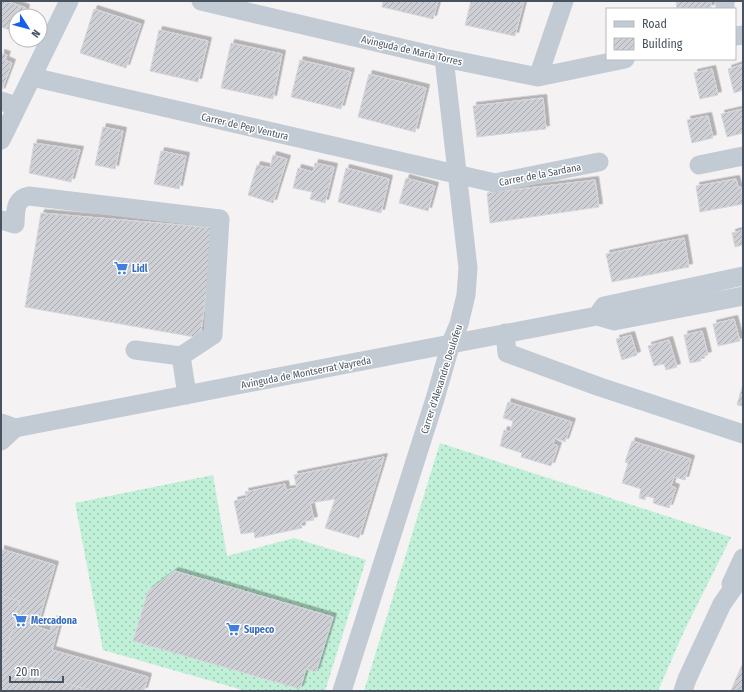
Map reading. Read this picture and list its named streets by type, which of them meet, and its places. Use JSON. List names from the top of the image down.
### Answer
{
  "streets": {
    "street": [
      "Avinguda de Maria Torres",
      "Carrer de Pep Ventura",
      "Carrer de la Sardana",
      "Avinguda de Montserrat Vayreda",
      "Carrer d'Alexandre Deulofeu"
    ]
  },
  "crossings": [
    ["Avinguda de Maria Torres", "Carrer d'Alexandre Deulofeu"],
    ["Carrer de Pep Ventura", "Carrer de la Sardana"],
    ["Carrer de Pep Ventura", "Carrer d'Alexandre Deulofeu"],
    ["Carrer de la Sardana", "Carrer d'Alexandre Deulofeu"],
    ["Avinguda de Montserrat Vayreda", "Carrer d'Alexandre Deulofeu"]
  ],
  "places": {
    "supermarket": ["Lidl", "Mercadona", "Supeco"]
  },
  "legend": ["Road", "Building"],
  "scale_bar": "20 m",
  "north": "bottom right"
}
